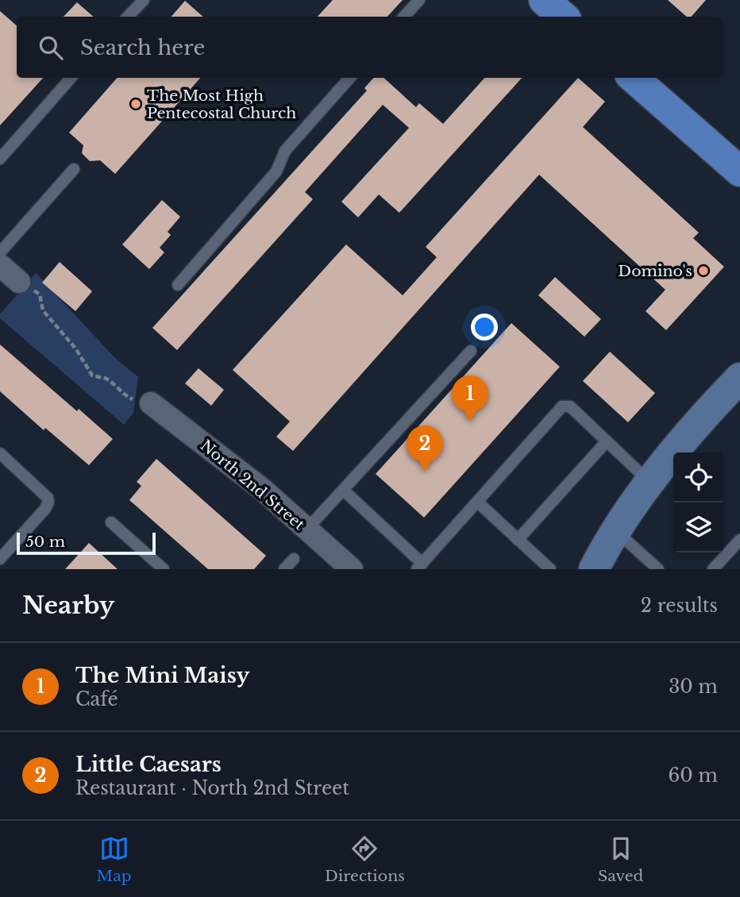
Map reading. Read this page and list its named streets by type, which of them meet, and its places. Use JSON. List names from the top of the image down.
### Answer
{
  "streets": {
    "street": ["North 2nd Street"]
  },
  "places": ["The Most High Pentecostal Church", "Domino's"],
  "scale_bar": "50 m",
  "page": {
    "search": "Search here",
    "pins": ["1", "2"],
    "scale": "50 m",
    "heading": ["Nearby", "2 results"],
    "list": [
      {
        "mark": "1",
        "name": "The Mini Maisy",
        "note": "Café",
        "value": "30 m"
      },
      {
        "mark": "2",
        "name": "Little Caesars",
        "note": "Restaurant · North 2nd Street",
        "value": "60 m"
      }
    ],
    "nav": ["Map", "Directions", "Saved"]
  }
}
